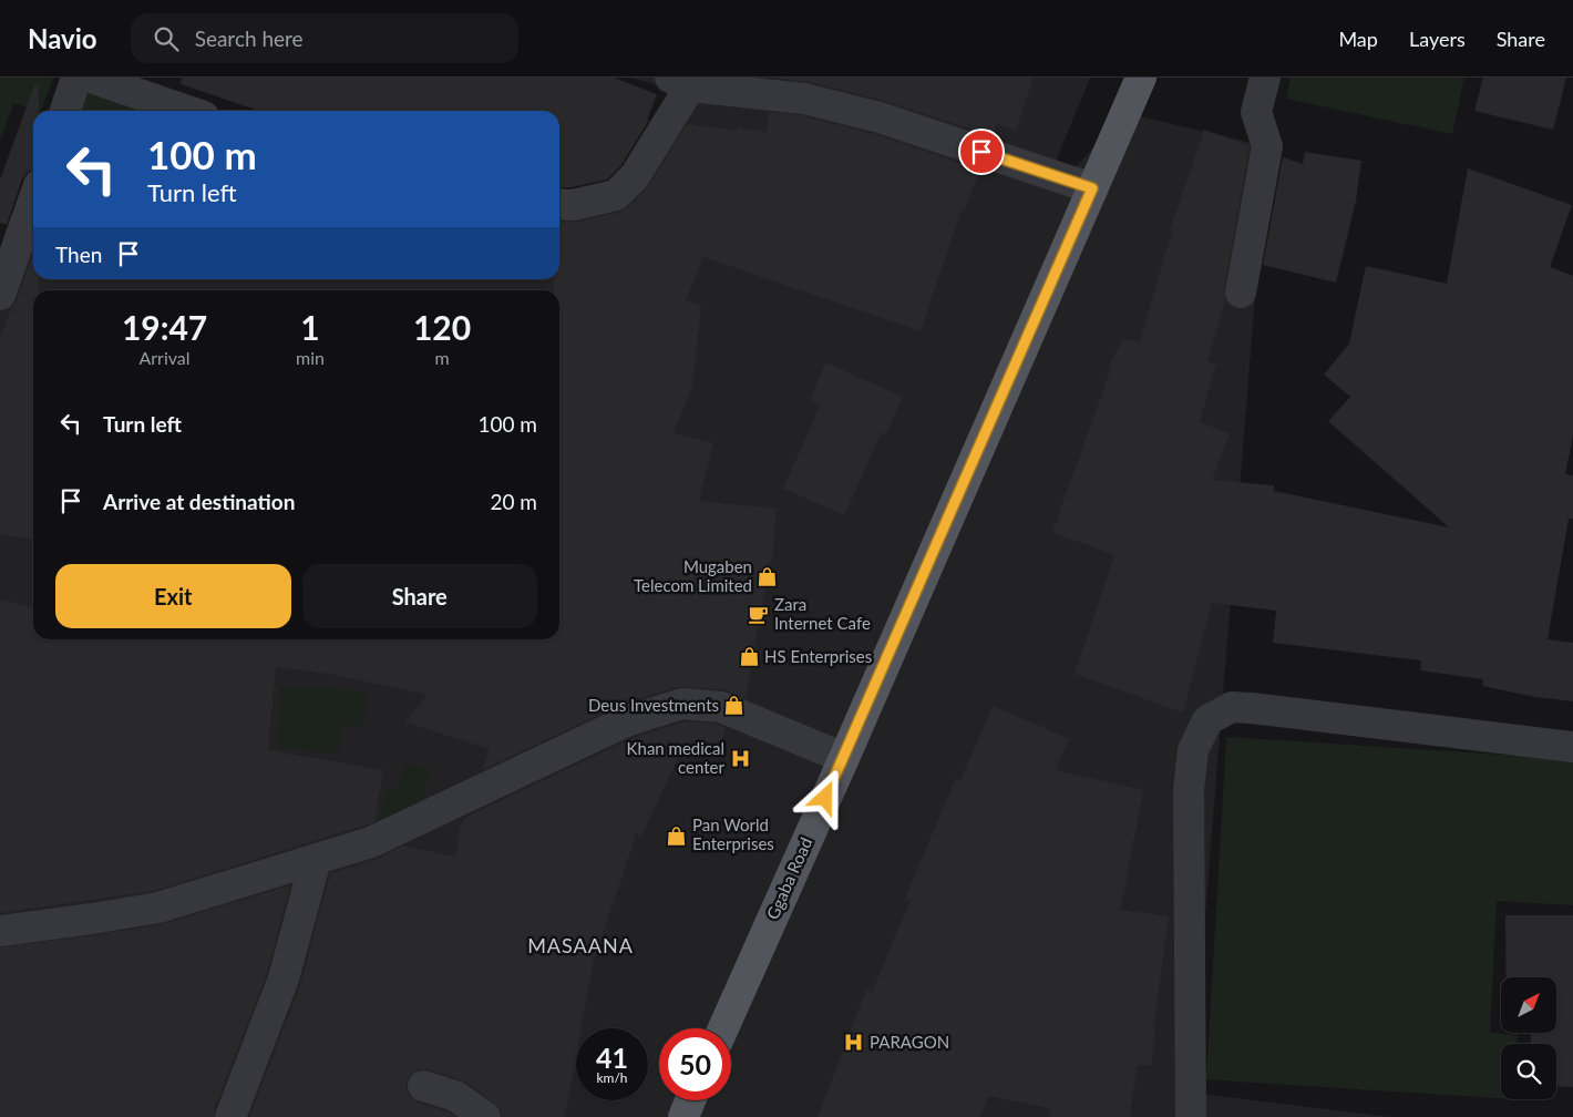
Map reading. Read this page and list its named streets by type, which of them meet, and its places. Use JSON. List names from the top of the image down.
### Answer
{
  "streets": {
    "main road": ["Ggaba Road"]
  },
  "districts": ["MASAANA"],
  "places": {
    "shop": [
      "Mugaben Telecom Limited",
      "HS Enterprises",
      "Deus Investments",
      "Pan World Enterprises"
    ],
    "cafe": ["Zara Internet Cafe"],
    "hospital": ["Khan medical center", "PARAGON"]
  },
  "north": "top right",
  "page": {
    "header": "Navio",
    "search": "Search here",
    "nav": ["Map", "Layers", "Share"],
    "turn": ["100 m", "Turn left"],
    "then": "Then",
    "eta": [
      "19:47",
      "Arrival",
      "1",
      "min",
      "120",
      "m"
    ],
    "list": [
      {
        "name": "Turn left",
        "value": "100 m"
      },
      {
        "name": "Arrive at destination",
        "value": "20 m"
      }
    ],
    "buttons": ["Exit", "Share"],
    "speed": "41 km/h",
    "limit": "50"
  }
}
